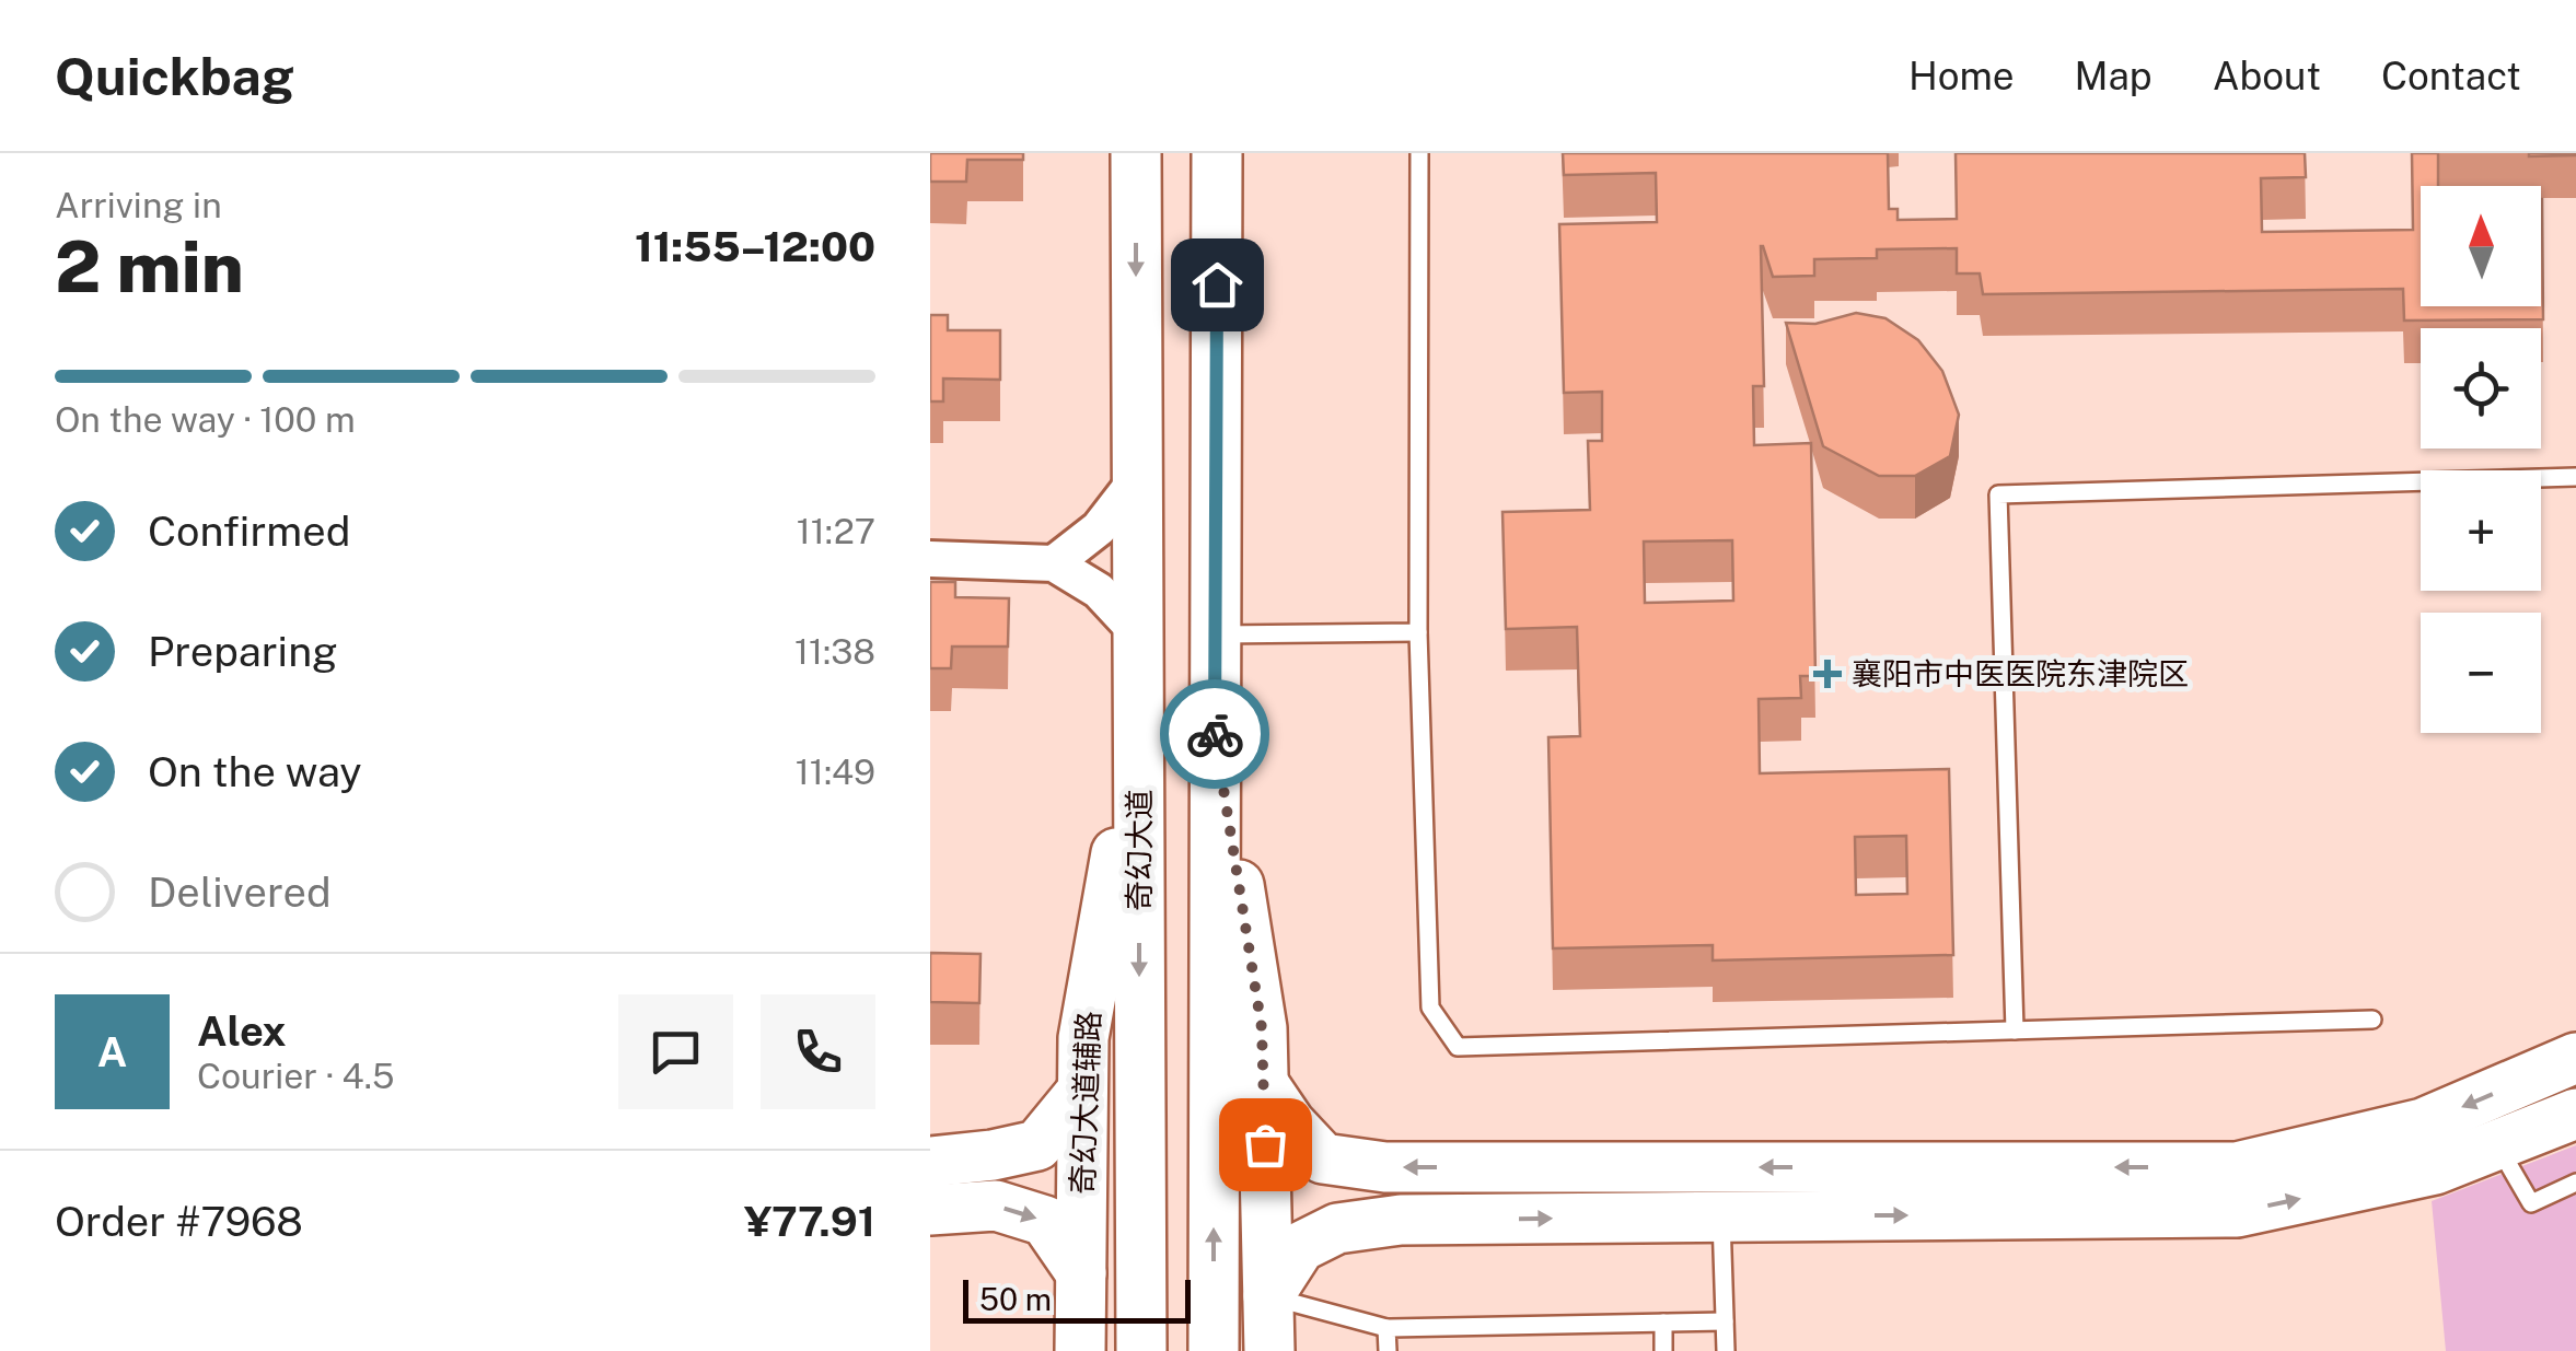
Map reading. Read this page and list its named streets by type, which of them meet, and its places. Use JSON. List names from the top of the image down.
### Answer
{
  "streets": {
    "street": ["奇幻大道", "奇幻大道辅路"]
  },
  "crossings": [
    ["奇幻大道", "奇幻大道辅路"]
  ],
  "places": {
    "health": ["襄阳市中医医院东津院区"]
  },
  "scale_bar": "50 m",
  "north": "top",
  "page": {
    "header": "Quickbag",
    "nav": [
      "Home",
      "Map",
      "About",
      "Contact"
    ],
    "heading": ["2 min", "Arriving in", "11:55–12:00"],
    "panel": [
      "Alex",
      "Courier · 4.5",
      "Order #7968",
      "¥77.91"
    ],
    "map_buttons": ["+", "−"],
    "bar": "On the way · 100 m",
    "list": [
      ["Confirmed", "11:27"],
      ["Preparing", "11:38"],
      ["On the way", "11:49"],
      "Delivered"
    ],
    "round": "A",
    "scale": "50 m"
  }
}
